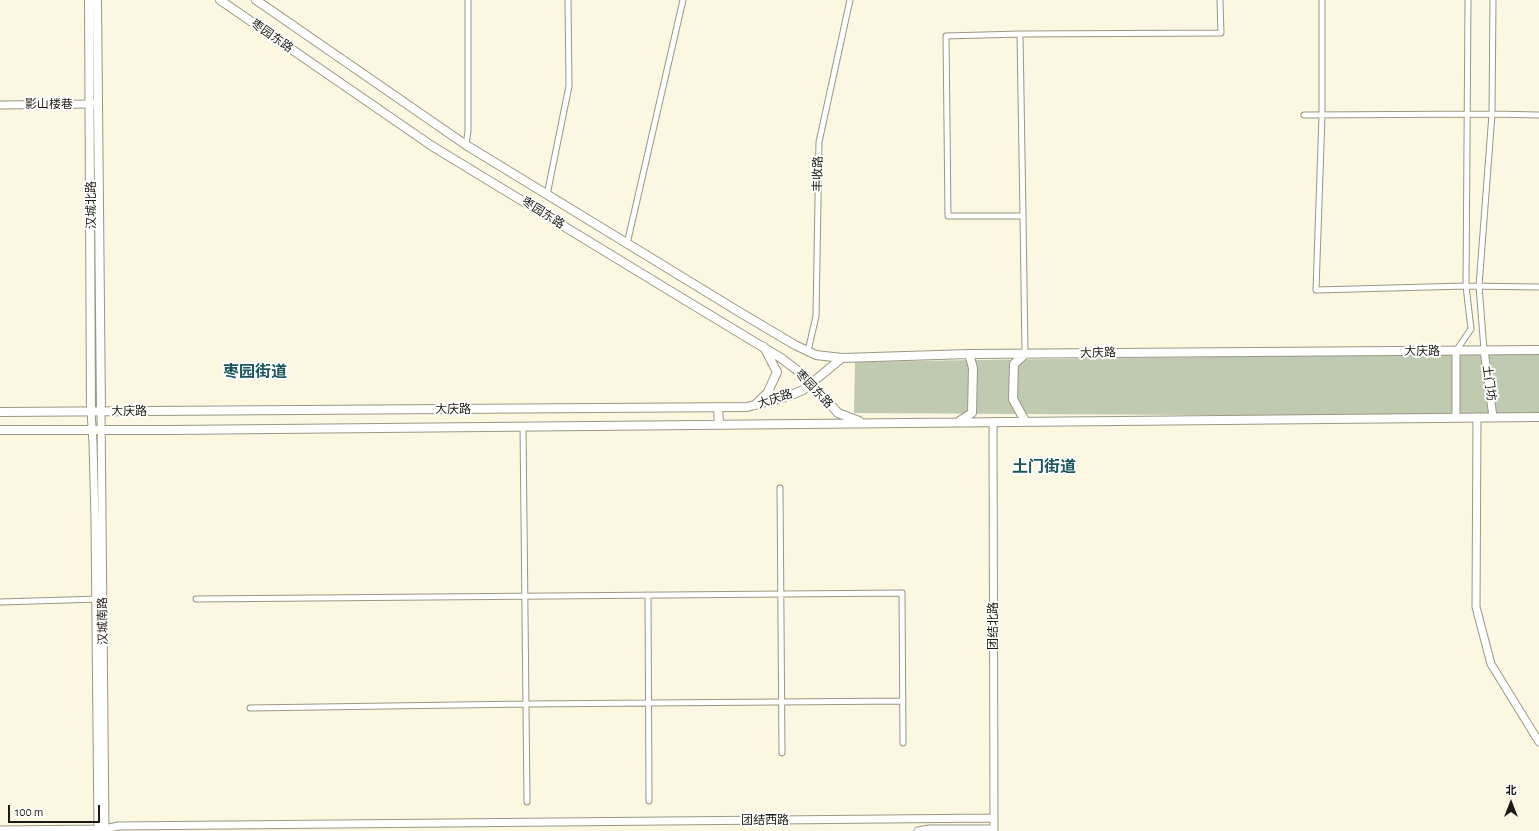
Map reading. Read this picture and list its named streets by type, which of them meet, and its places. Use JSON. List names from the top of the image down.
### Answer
{
  "streets": {
    "main road": ["枣园东路", "汉城北路", "大庆路"],
    "street": [
      "影山楼巷",
      "丰收路",
      "土门坊",
      "汉城南路",
      "团结北路",
      "团结西路"
    ]
  },
  "crossings": [
    ["枣园东路", "丰收路"],
    ["枣园东路", "大庆路"],
    ["影山楼巷", "汉城北路"],
    ["汉城北路", "大庆路"],
    ["汉城北路", "汉城南路"],
    ["大庆路", "土门坊"],
    ["大庆路", "汉城南路"],
    ["大庆路", "团结北路"],
    ["汉城南路", "团结西路"],
    ["团结北路", "团结西路"]
  ],
  "districts": ["枣园街道", "土门街道"],
  "scale_bar": "100 m",
  "north": "top"
}
